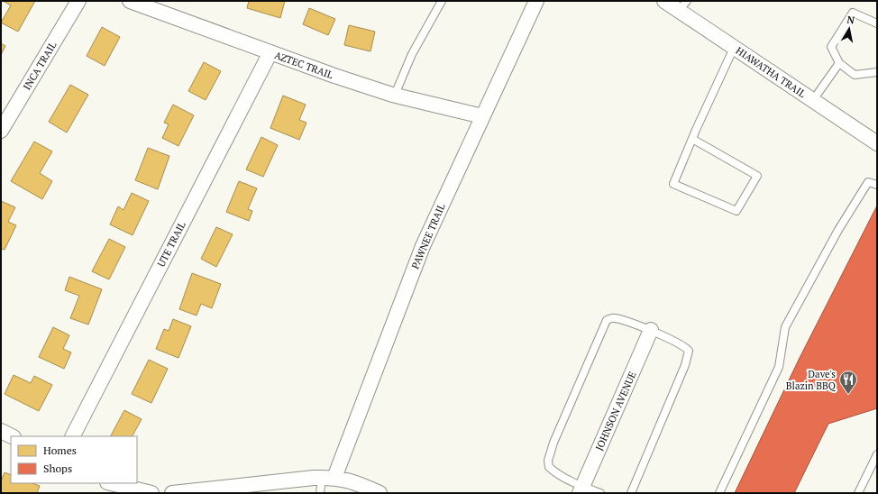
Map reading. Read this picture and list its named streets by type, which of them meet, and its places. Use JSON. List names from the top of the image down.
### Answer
{
  "streets": {
    "street": [
      "AZTEC TRAIL",
      "INCA TRAIL",
      "HIAWATHA TRAIL",
      "PAWNEE TRAIL",
      "UTE TRAIL",
      "JOHNSON AVENUE"
    ]
  },
  "crossings": [
    ["AZTEC TRAIL", "PAWNEE TRAIL"],
    ["AZTEC TRAIL", "UTE TRAIL"]
  ],
  "places": {
    "restaurant": ["Dave's Blazin BBQ"]
  },
  "legend": ["Homes", "Shops"],
  "north": "top"
}
